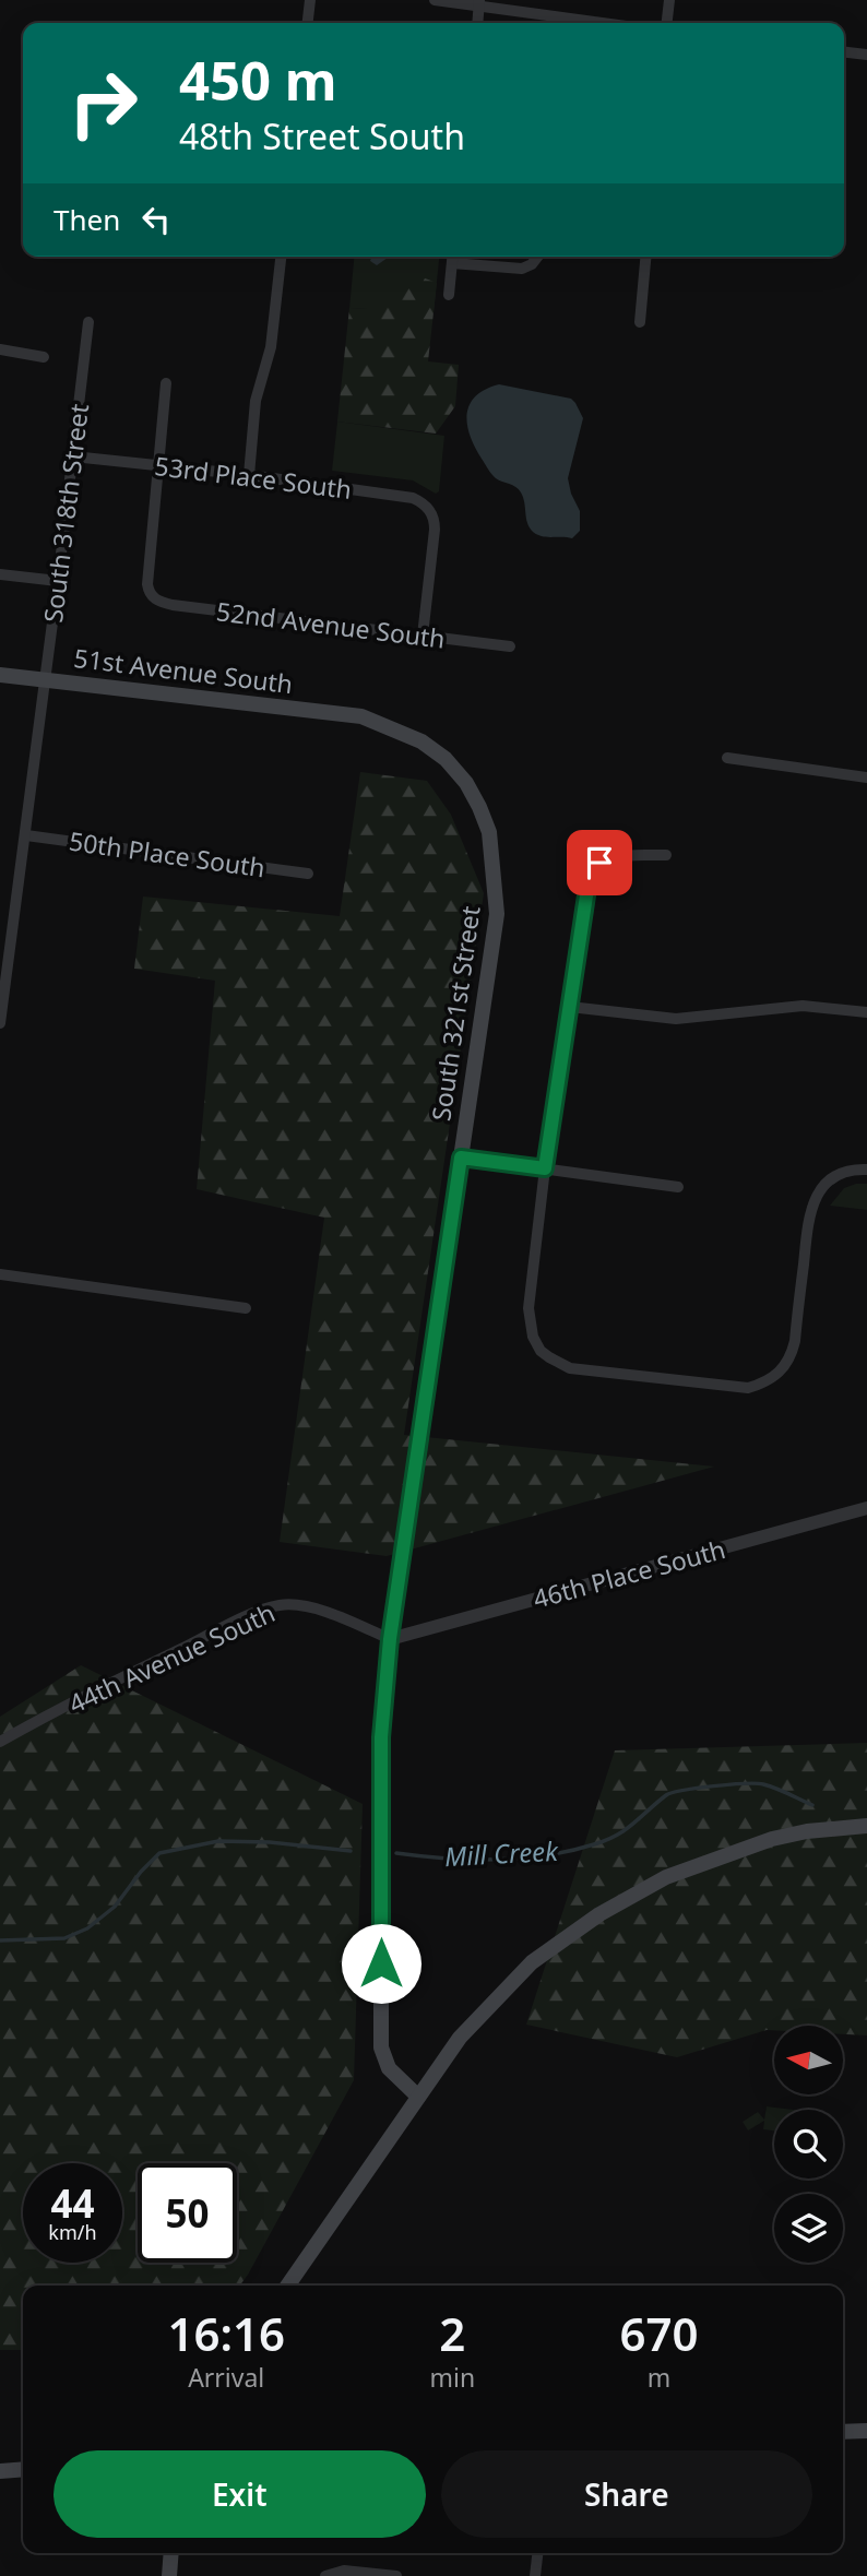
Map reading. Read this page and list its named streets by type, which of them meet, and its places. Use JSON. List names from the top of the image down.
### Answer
{
  "streets": {
    "main road": ["51st Avenue South", "South 321st Street"],
    "street": [
      "53rd Place South",
      "South 318th Street",
      "52nd Avenue South",
      "50th Place South",
      "46th Place South",
      "44th Avenue South"
    ]
  },
  "crossings": [
    ["53rd Place South", "South 318th Street"],
    ["53rd Place South", "52nd Avenue South"],
    ["South 318th Street", "51st Avenue South"],
    ["South 318th Street", "50th Place South"],
    ["51st Avenue South", "South 321st Street"],
    ["South 321st Street", "46th Place South"],
    ["South 321st Street", "44th Avenue South"],
    ["46th Place South", "44th Avenue South"]
  ],
  "water": ["Mill Creek"],
  "north": "left",
  "page": {
    "turn": ["450 m", "48th Street South"],
    "then": "Then",
    "speed": "44 km/h",
    "limit": "50",
    "eta": [
      "16:16",
      "Arrival",
      "2",
      "min",
      "670",
      "m"
    ],
    "buttons": ["Exit", "Share"]
  }
}
